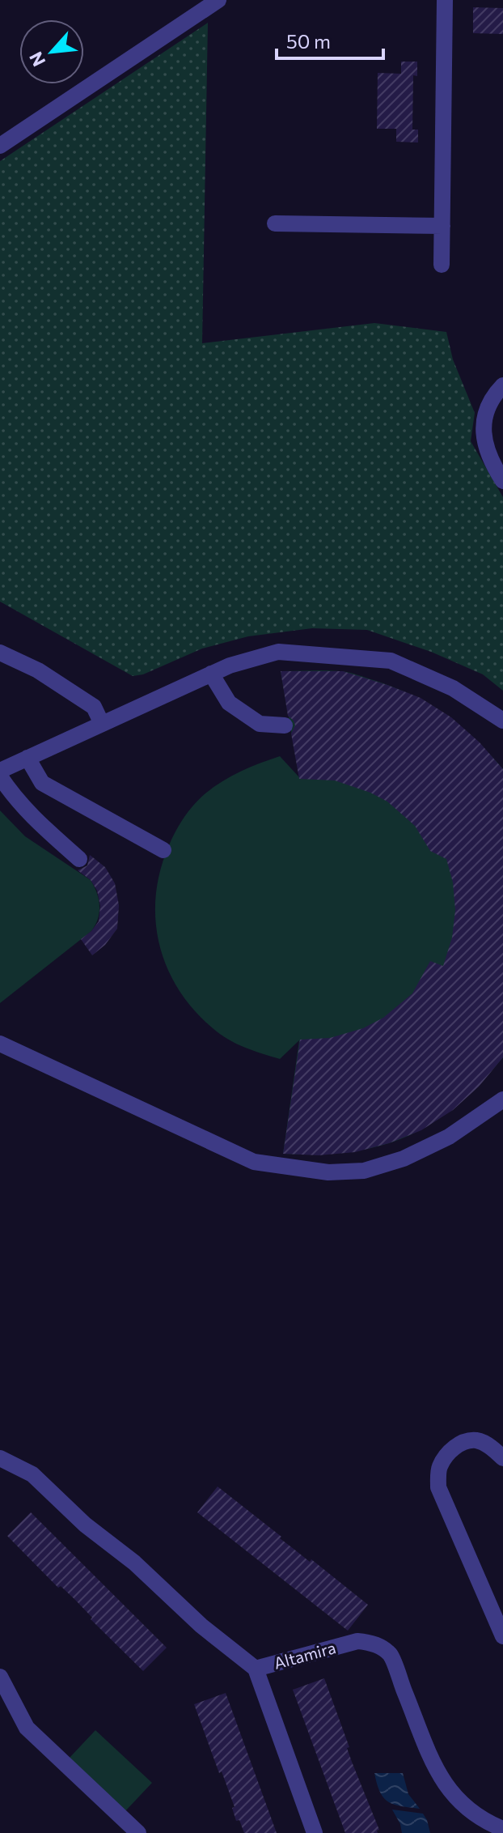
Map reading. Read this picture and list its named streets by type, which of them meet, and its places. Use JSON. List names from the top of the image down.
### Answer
{
  "streets": {
    "street": ["Altamira"]
  },
  "scale_bar": "50 m",
  "north": "bottom left"
}
